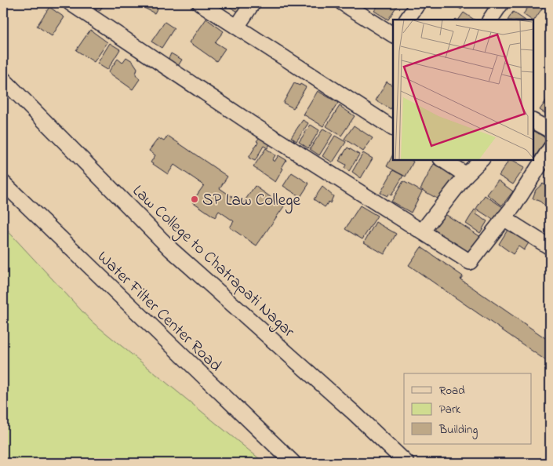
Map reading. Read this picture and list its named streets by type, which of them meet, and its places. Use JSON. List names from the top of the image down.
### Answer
{
  "streets": {
    "street": ["Law College to Chatrapati Nagar", "Water Filter Center Road"]
  },
  "places": ["SP Law College"],
  "legend": ["Road", "Park", "Building"]
}
